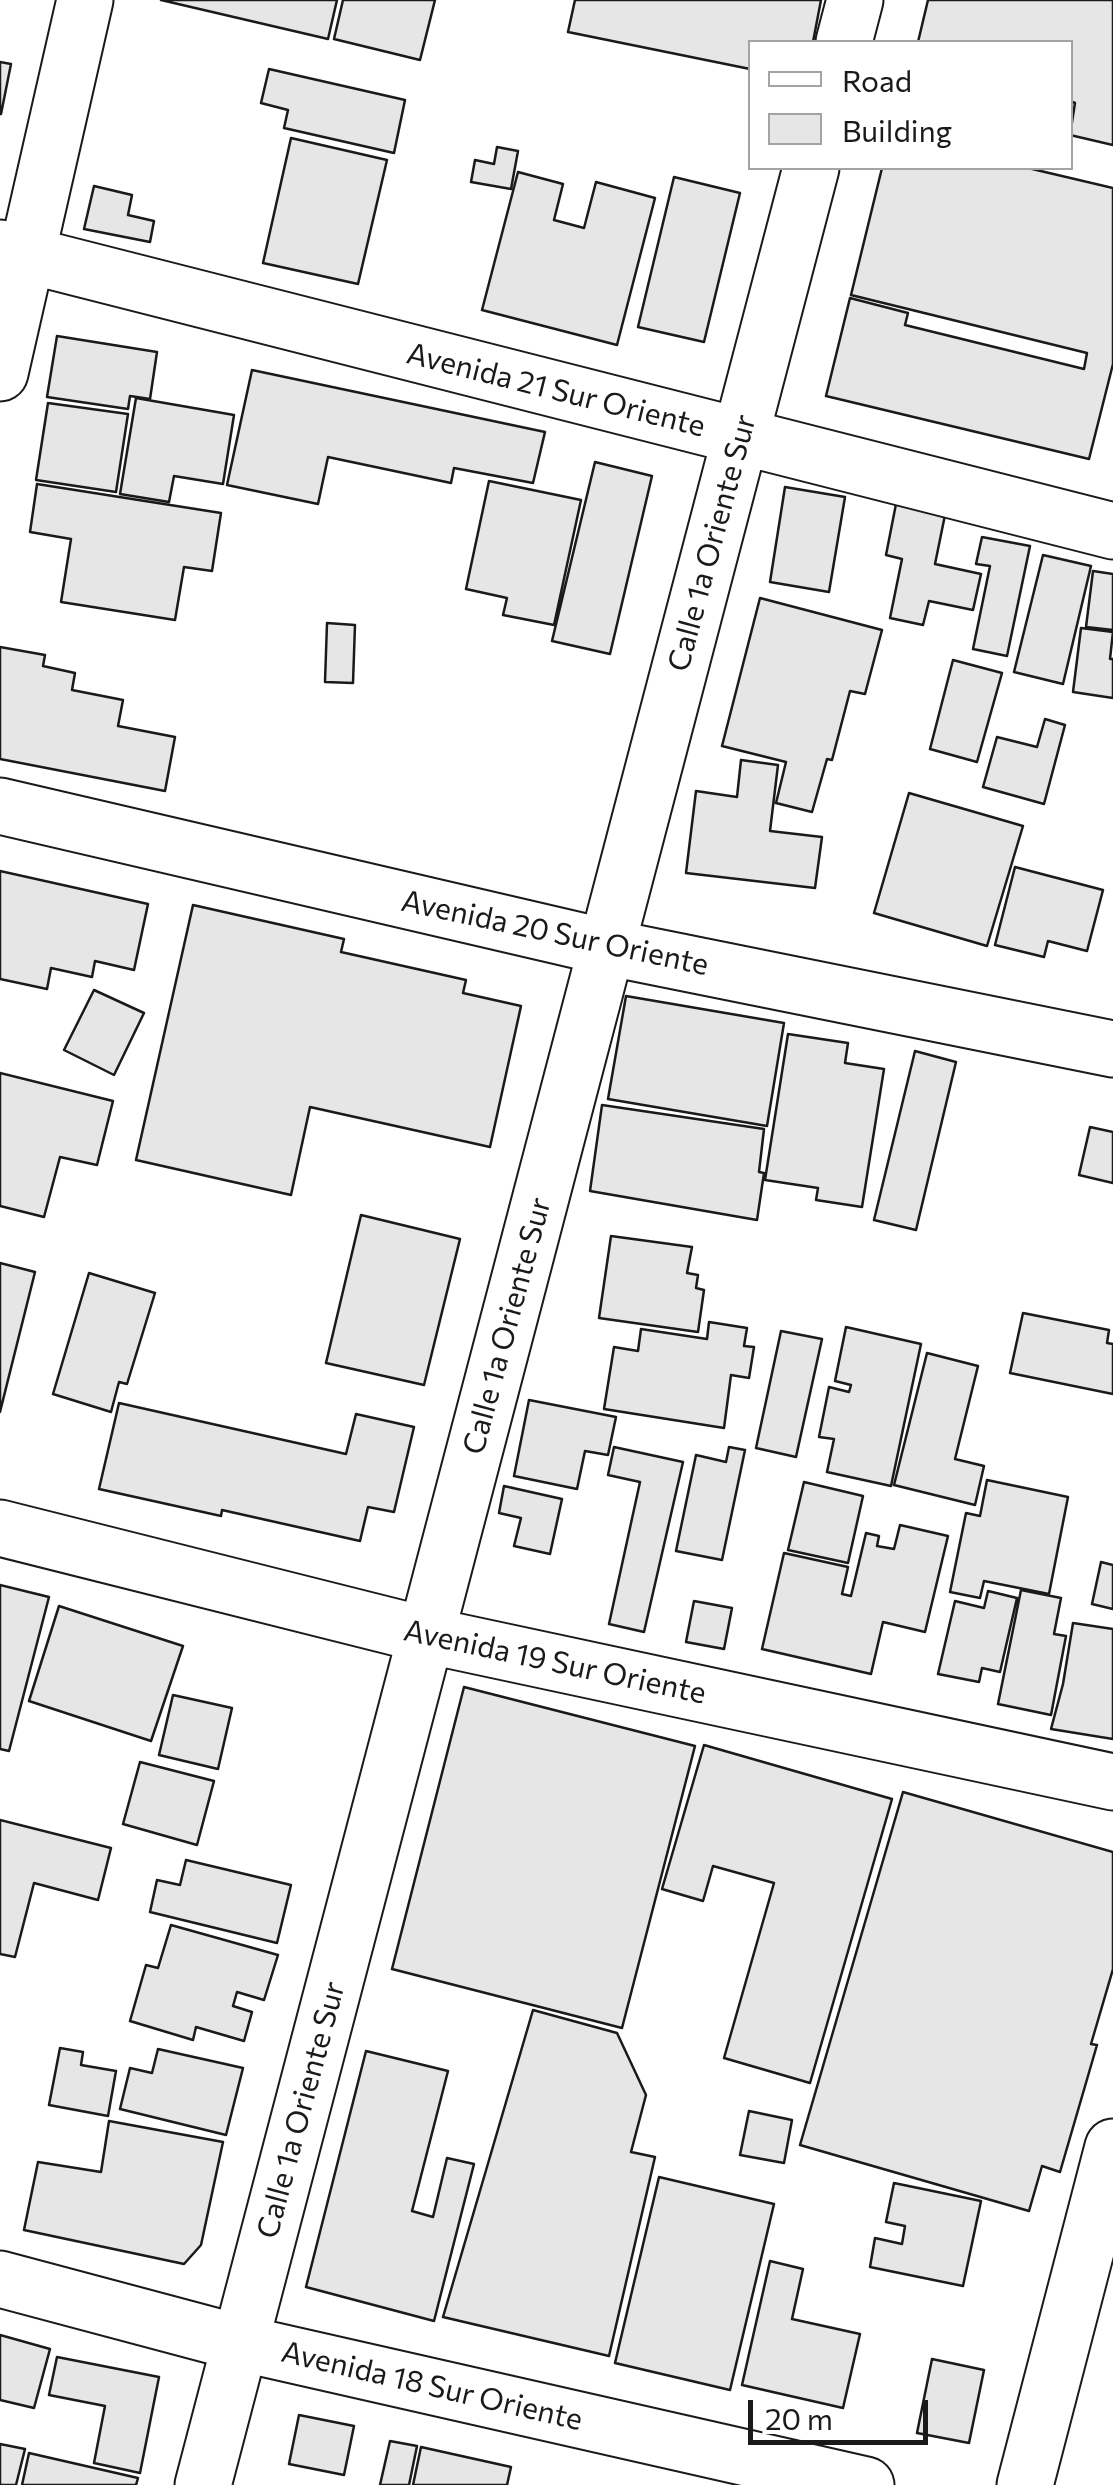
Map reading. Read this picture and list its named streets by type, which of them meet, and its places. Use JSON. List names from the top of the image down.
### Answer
{
  "streets": {
    "street": [
      "Avenida 21 Sur Oriente",
      "Calle 1a Oriente Sur",
      "Avenida 20 Sur Oriente",
      "Avenida 19 Sur Oriente",
      "Avenida 18 Sur Oriente"
    ]
  },
  "crossings": [
    ["Avenida 21 Sur Oriente", "Calle 1a Oriente Sur"],
    ["Calle 1a Oriente Sur", "Avenida 20 Sur Oriente"],
    ["Calle 1a Oriente Sur", "Avenida 19 Sur Oriente"],
    ["Calle 1a Oriente Sur", "Avenida 18 Sur Oriente"]
  ],
  "legend": ["Road", "Building"],
  "scale_bar": "20 m"
}
